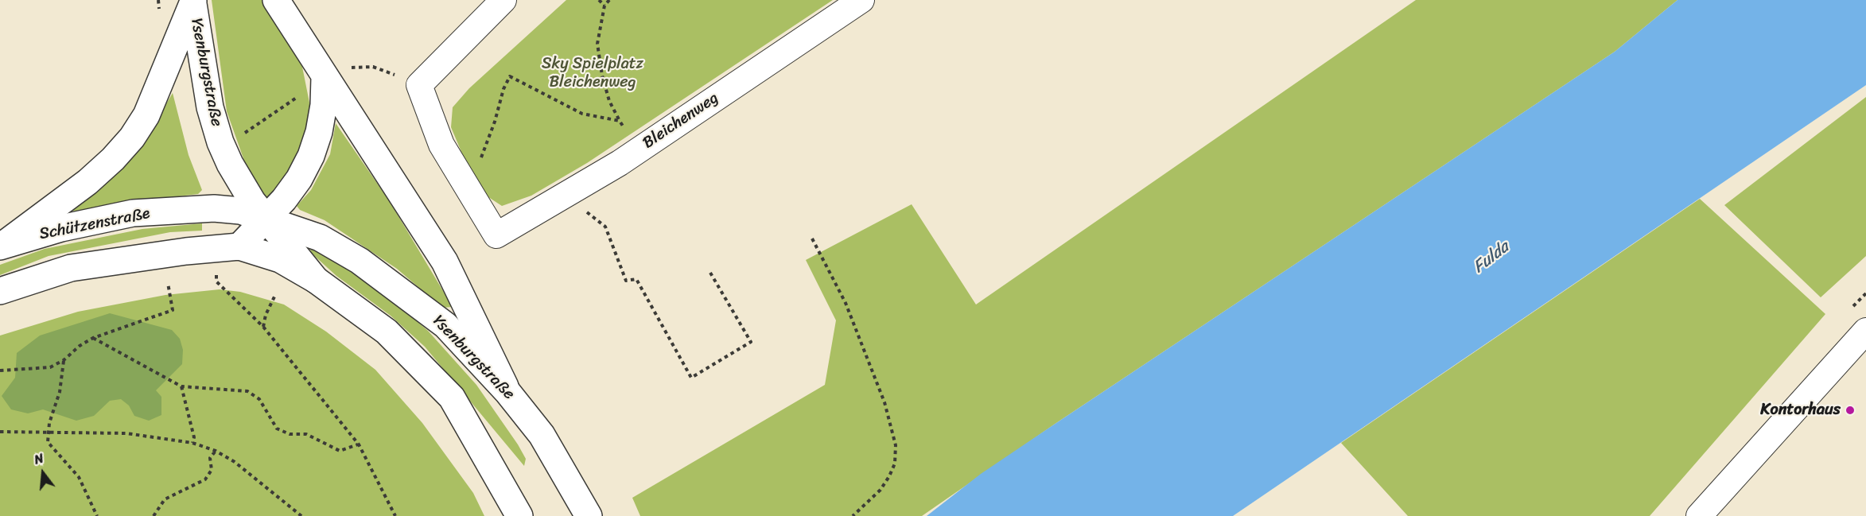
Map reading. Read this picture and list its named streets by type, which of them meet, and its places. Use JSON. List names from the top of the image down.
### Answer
{
  "streets": {
    "main road": ["Ysenburgstraße", "Schützenstraße"],
    "street": ["Bleichenweg"]
  },
  "crossings": [
    ["Ysenburgstraße", "Schützenstraße"]
  ],
  "water": ["Fulda"],
  "parks": ["Sky Spielplatz Bleichenweg"],
  "places": ["Kontorhaus"],
  "north": "top"
}
